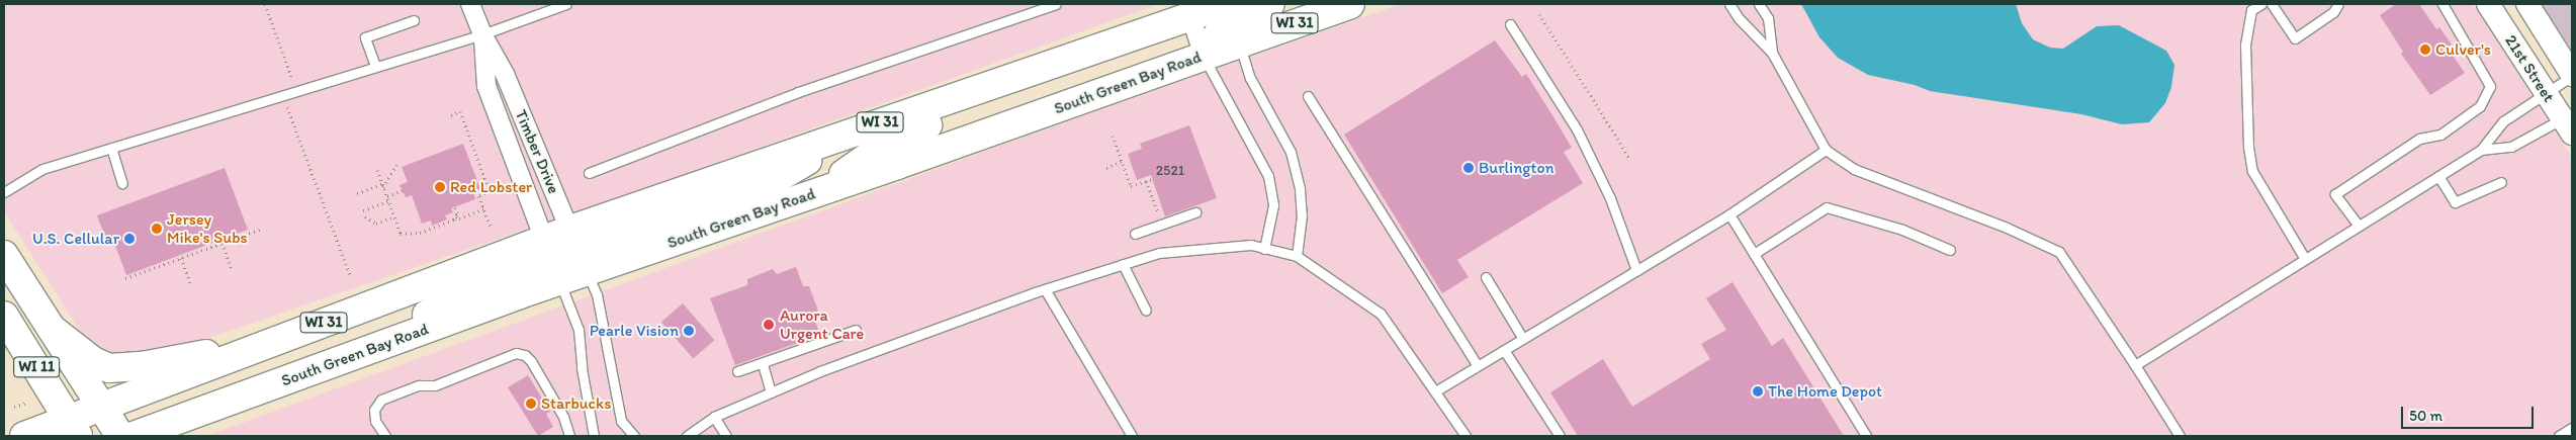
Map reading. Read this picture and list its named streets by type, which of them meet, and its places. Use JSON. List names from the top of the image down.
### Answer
{
  "streets": {
    "main road": ["WI 31", "South Green Bay Road", "WI 11"],
    "street": ["21st Street", "Timber Drive"]
  },
  "crossings": [
    ["South Green Bay Road", "Timber Drive"],
    ["South Green Bay Road", "WI 11"]
  ],
  "places": [
    "Culver's",
    "Burlington",
    "Red Lobster",
    "Jersey Mike's Subs",
    "U.S. Cellular",
    "Aurora Urgent Care",
    "Pearle Vision",
    "The Home Depot",
    "Starbucks"
  ],
  "house_numbers": ["2521"],
  "scale_bar": "50 m"
}
